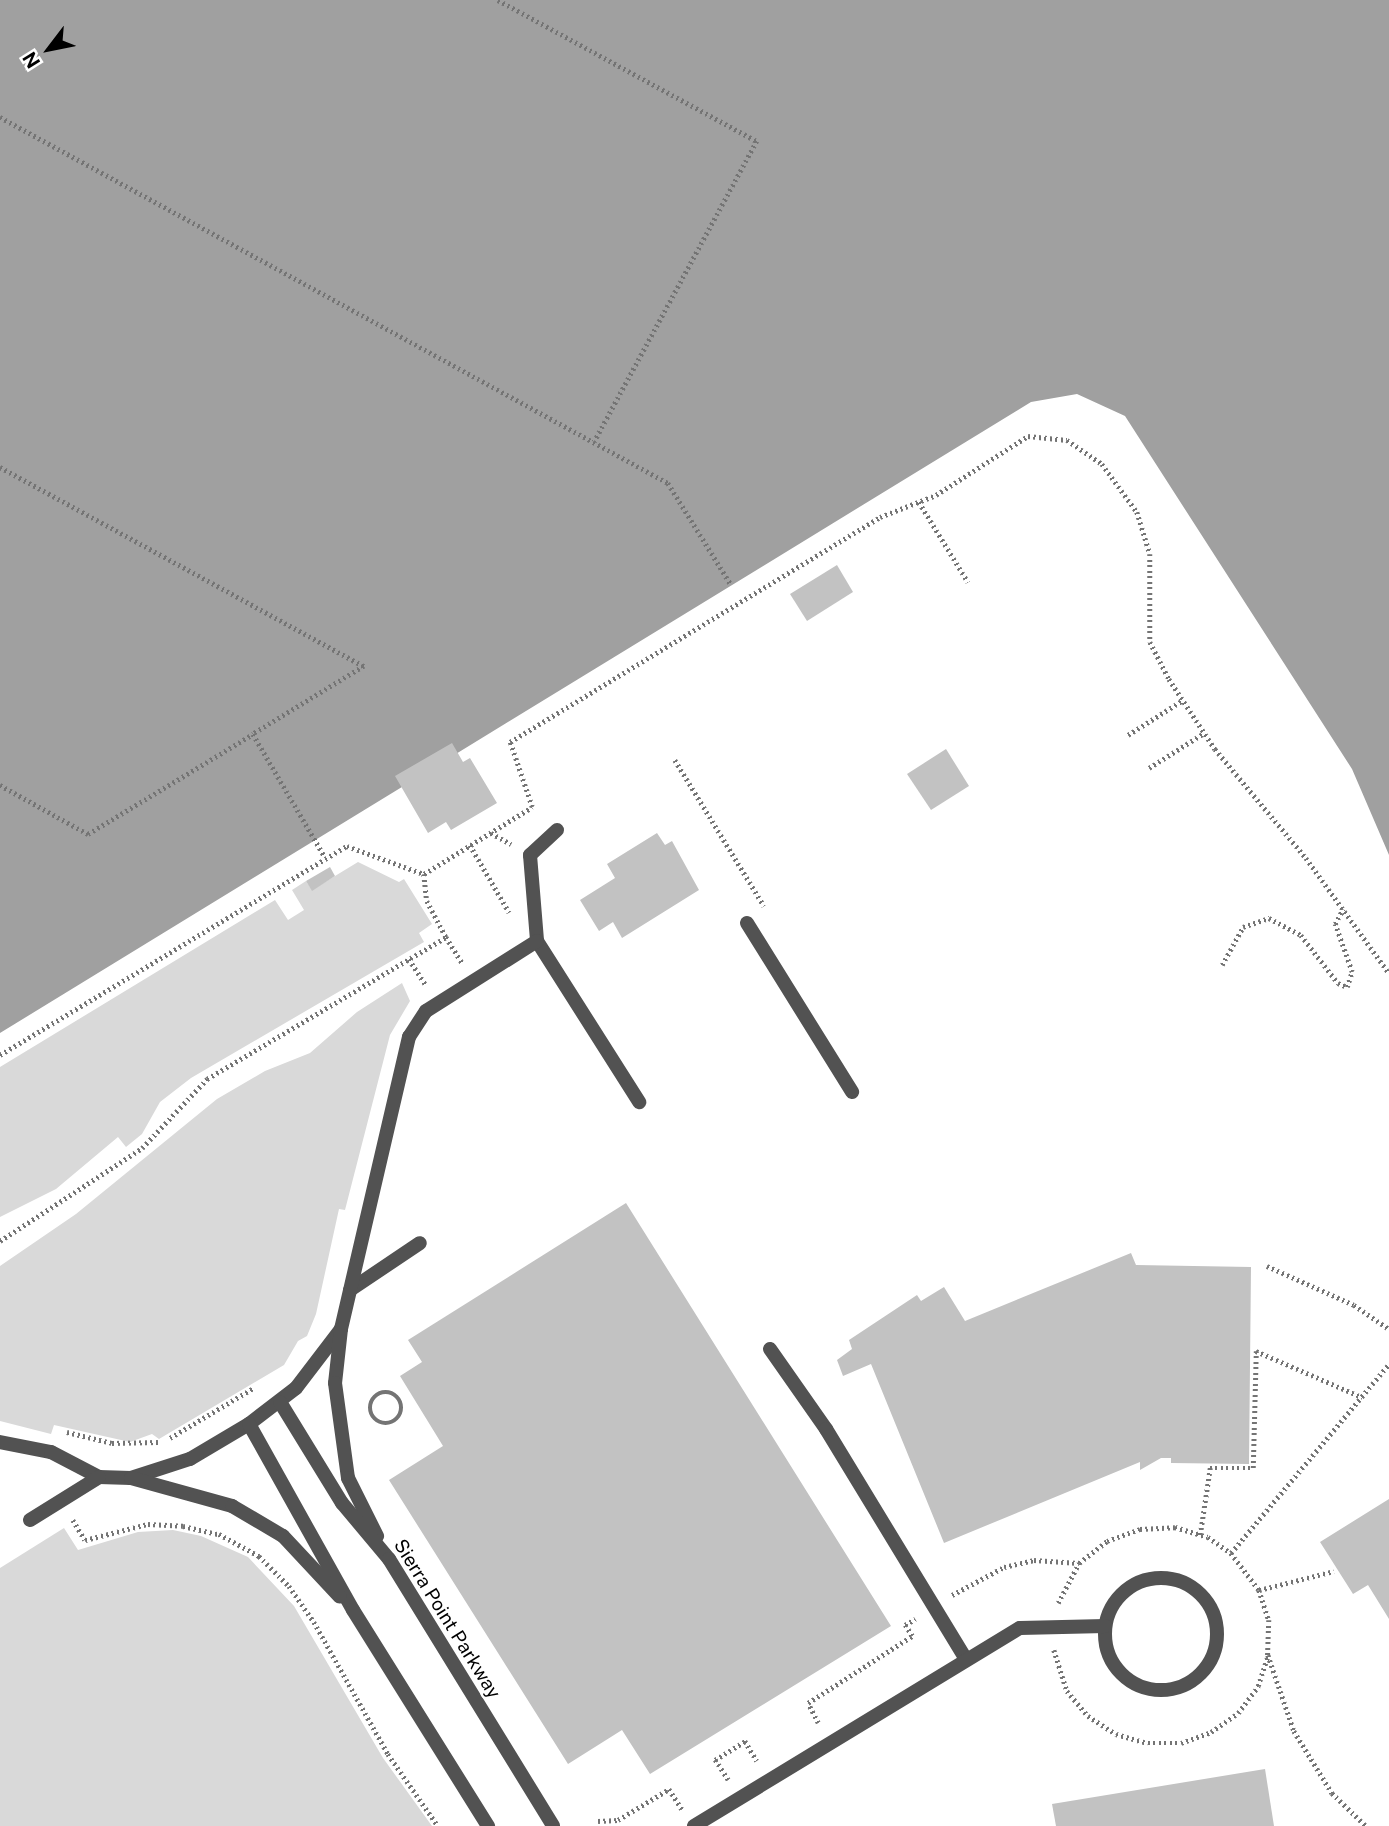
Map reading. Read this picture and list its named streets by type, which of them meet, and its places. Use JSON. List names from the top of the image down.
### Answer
{
  "streets": {
    "street": ["Sierra Point Parkway"]
  },
  "north": "bottom left"
}
